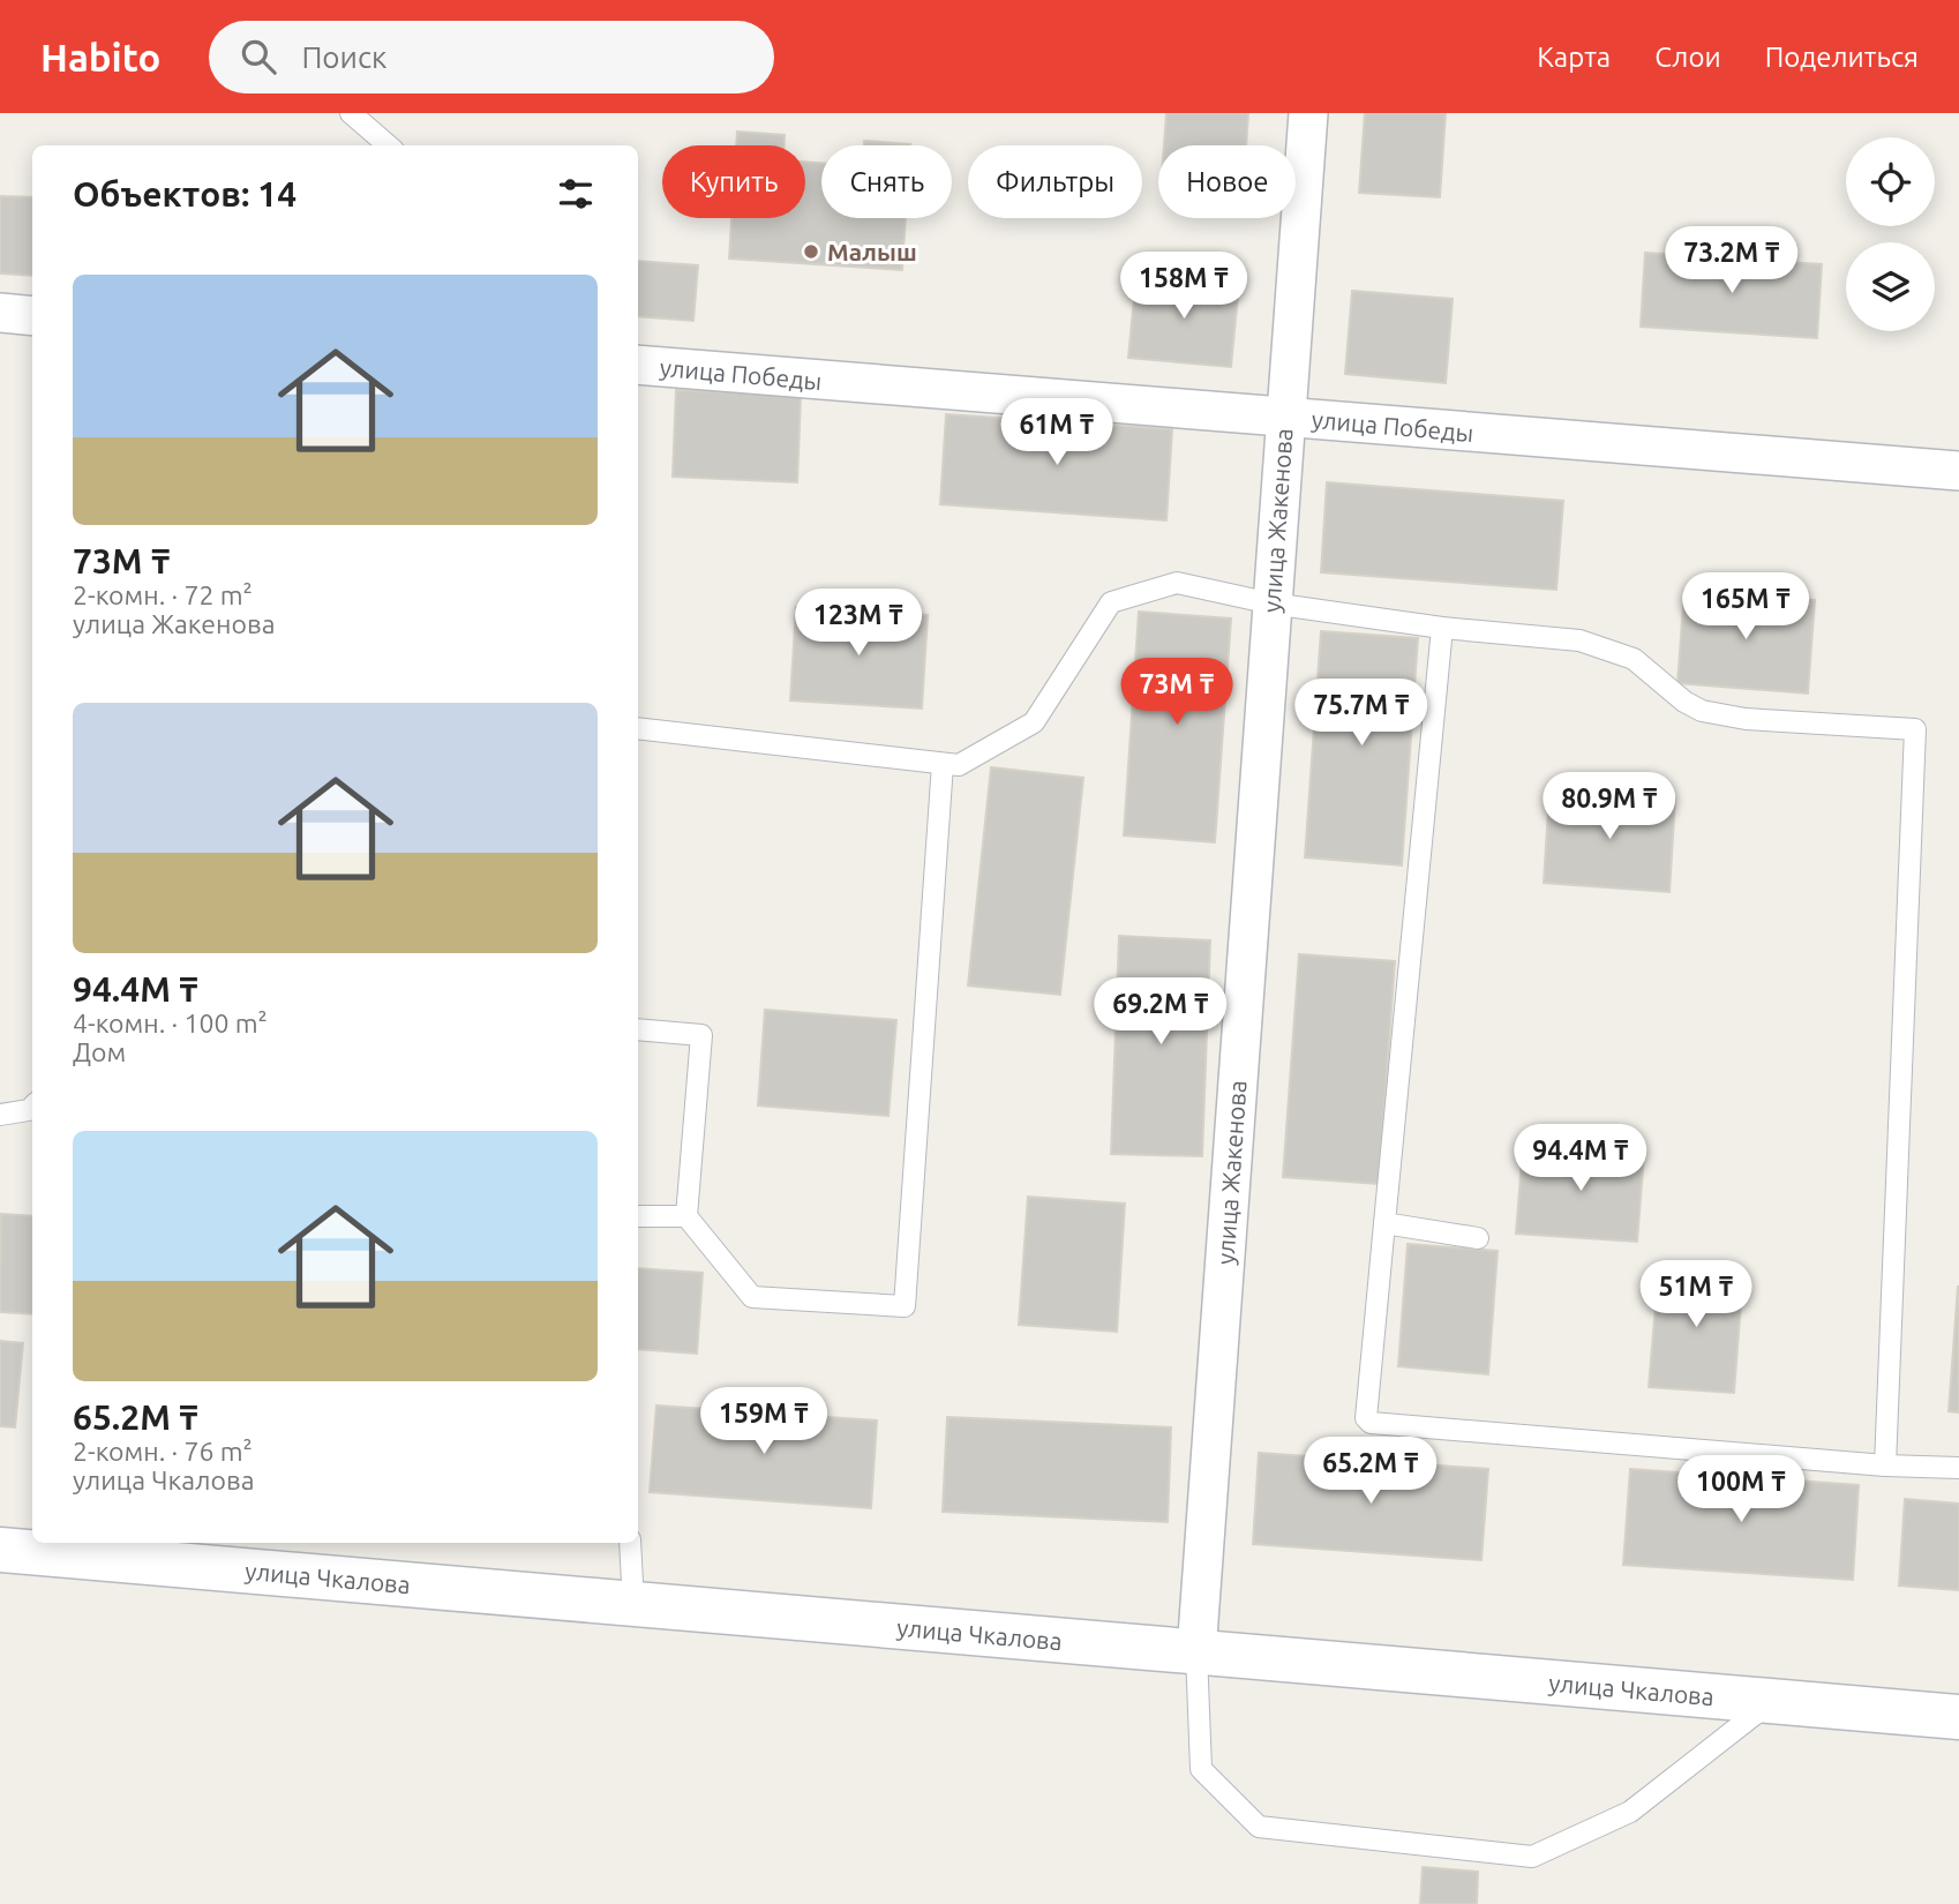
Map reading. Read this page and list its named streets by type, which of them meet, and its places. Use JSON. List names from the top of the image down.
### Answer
{
  "streets": {
    "main road": ["улица Чкалова"],
    "street": ["улица Победы", "улица Жакенова"]
  },
  "crossings": [
    ["улица Победы", "улица Жакенова"],
    ["улица Жакенова", "улица Чкалова"]
  ],
  "places": ["Малыш"],
  "page": {
    "header": "Habito",
    "search": "Поиск",
    "nav": ["Карта", "Слои", "Поделиться"],
    "chip": [
      "Купить",
      "Снять",
      "Фильтры",
      "Новое"
    ],
    "heading": "Объектов: 14",
    "price": [
      "73.2M ₸",
      "158M ₸",
      "61M ₸",
      "165M ₸",
      "123M ₸",
      "73M ₸",
      "75.7M ₸",
      "80.9M ₸",
      "69.2M ₸",
      "94.4M ₸",
      "51M ₸",
      "159M ₸",
      "65.2M ₸",
      "100M ₸"
    ],
    "list": [
      {
        "name": "73M ₸",
        "note": "2-комн. · 72 m² · улица Жакенова"
      },
      {
        "name": "94.4M ₸",
        "note": "4-комн. · 100 m² · Дом"
      },
      {
        "name": "65.2M ₸",
        "note": "2-комн. · 76 m² · улица Чкалова"
      }
    ]
  }
}
